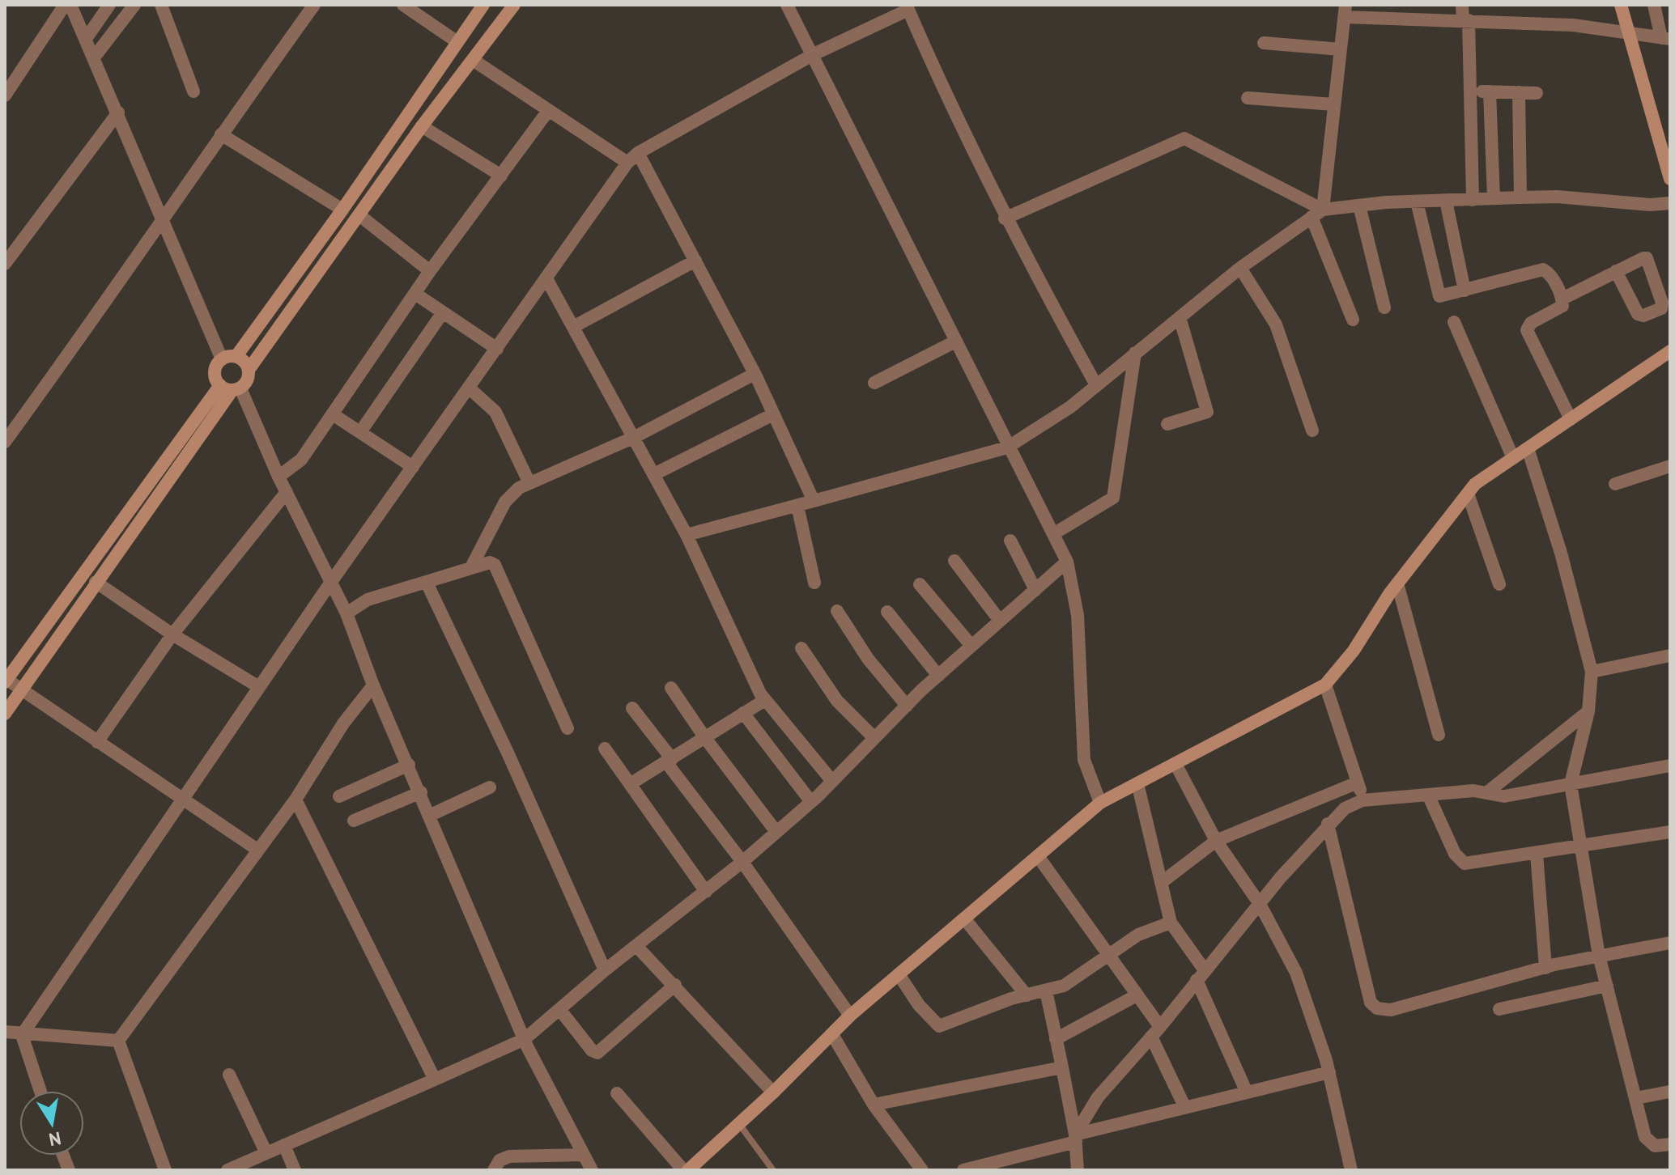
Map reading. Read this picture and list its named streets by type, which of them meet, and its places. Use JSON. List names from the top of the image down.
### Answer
{
  "north": "bottom"
}
